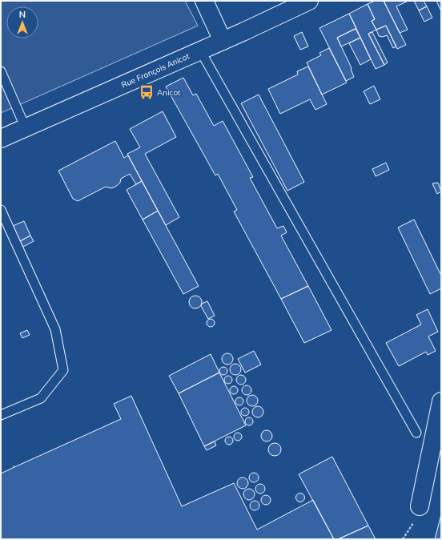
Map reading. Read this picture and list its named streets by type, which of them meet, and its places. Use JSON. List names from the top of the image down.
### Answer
{
  "streets": {
    "street": ["Rue François Anicot"]
  },
  "places": {
    "bus stop": ["Anicot"]
  },
  "north": "top"
}
